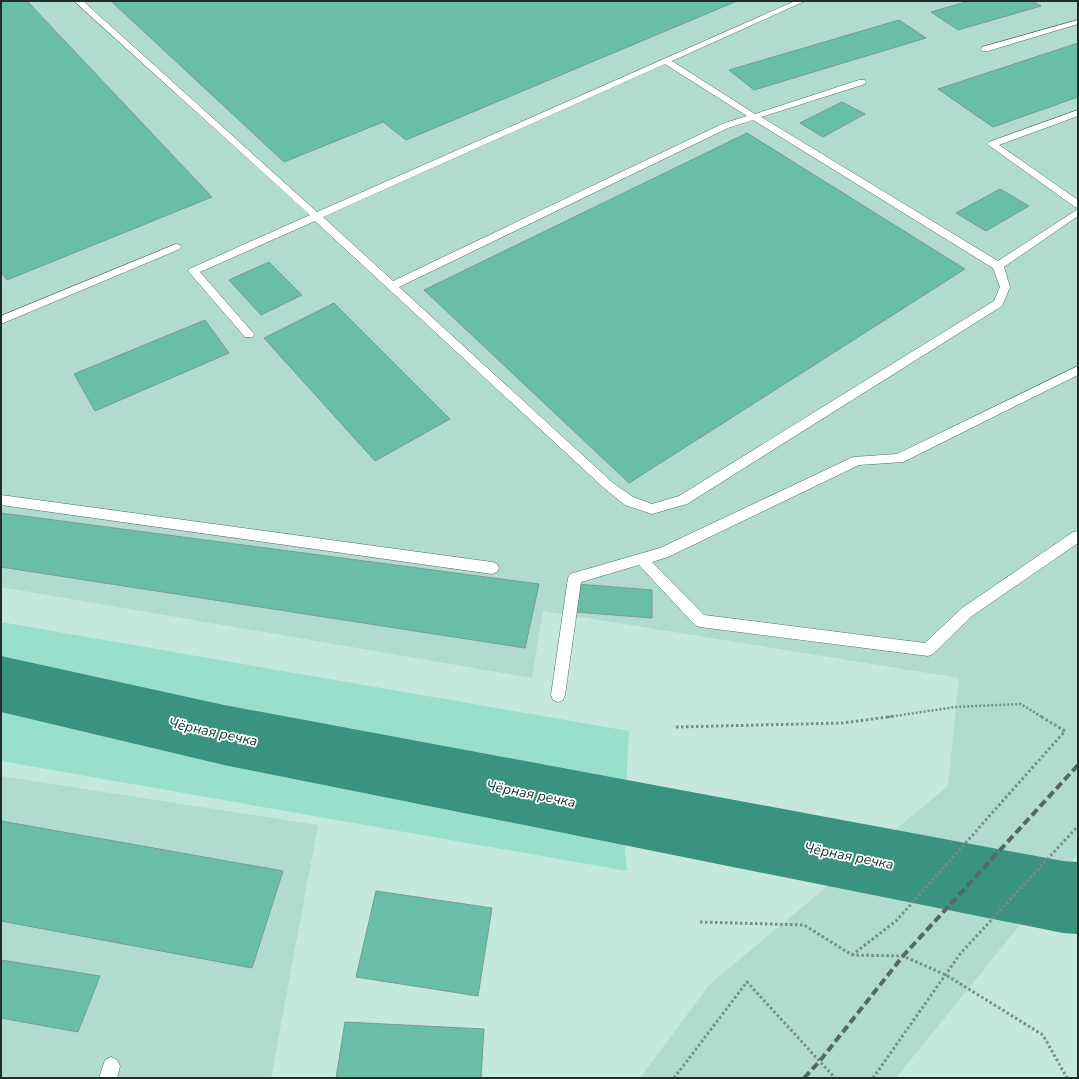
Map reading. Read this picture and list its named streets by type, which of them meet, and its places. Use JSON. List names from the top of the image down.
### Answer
{
  "water": ["Чёрная речка"]
}
